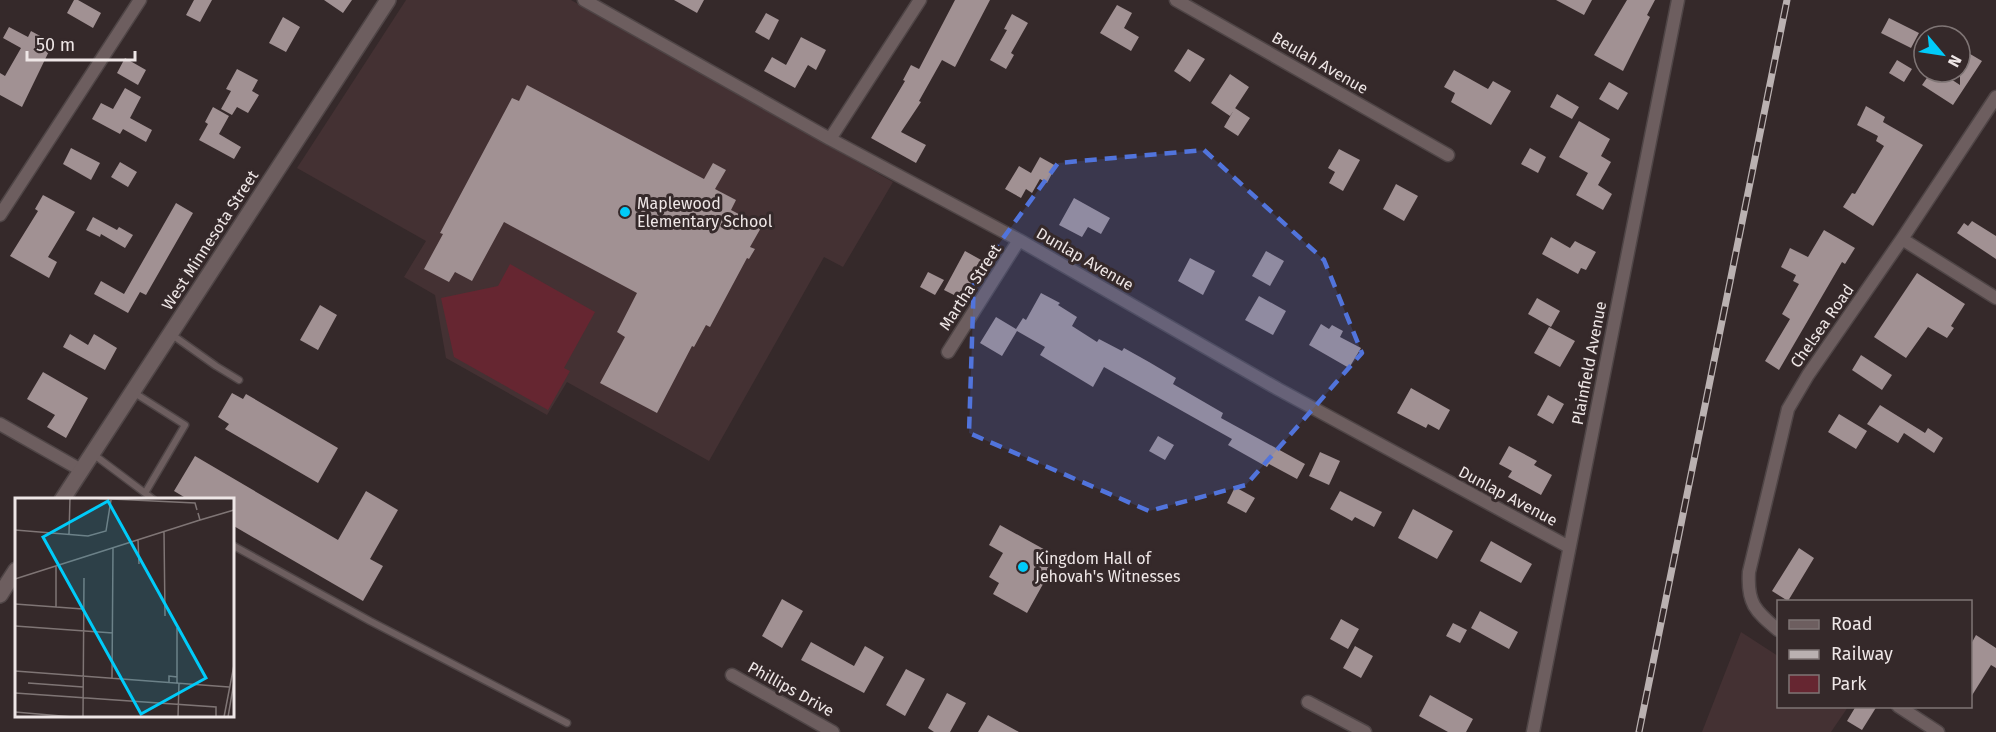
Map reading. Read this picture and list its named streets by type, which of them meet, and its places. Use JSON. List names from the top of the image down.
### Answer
{
  "streets": {
    "street": [
      "Beulah Avenue",
      "West Minnesota Street",
      "Dunlap Avenue",
      "Martha Street",
      "Chelsea Road",
      "Plainfield Avenue",
      "Phillips Drive"
    ]
  },
  "crossings": [
    ["Dunlap Avenue", "Martha Street"],
    ["Dunlap Avenue", "Plainfield Avenue"]
  ],
  "places": ["Maplewood Elementary School", "Kingdom Hall of Jehovah's Witnesses"],
  "legend": ["Road", "Railway", "Park"],
  "scale_bar": "50 m",
  "north": "bottom right"
}
